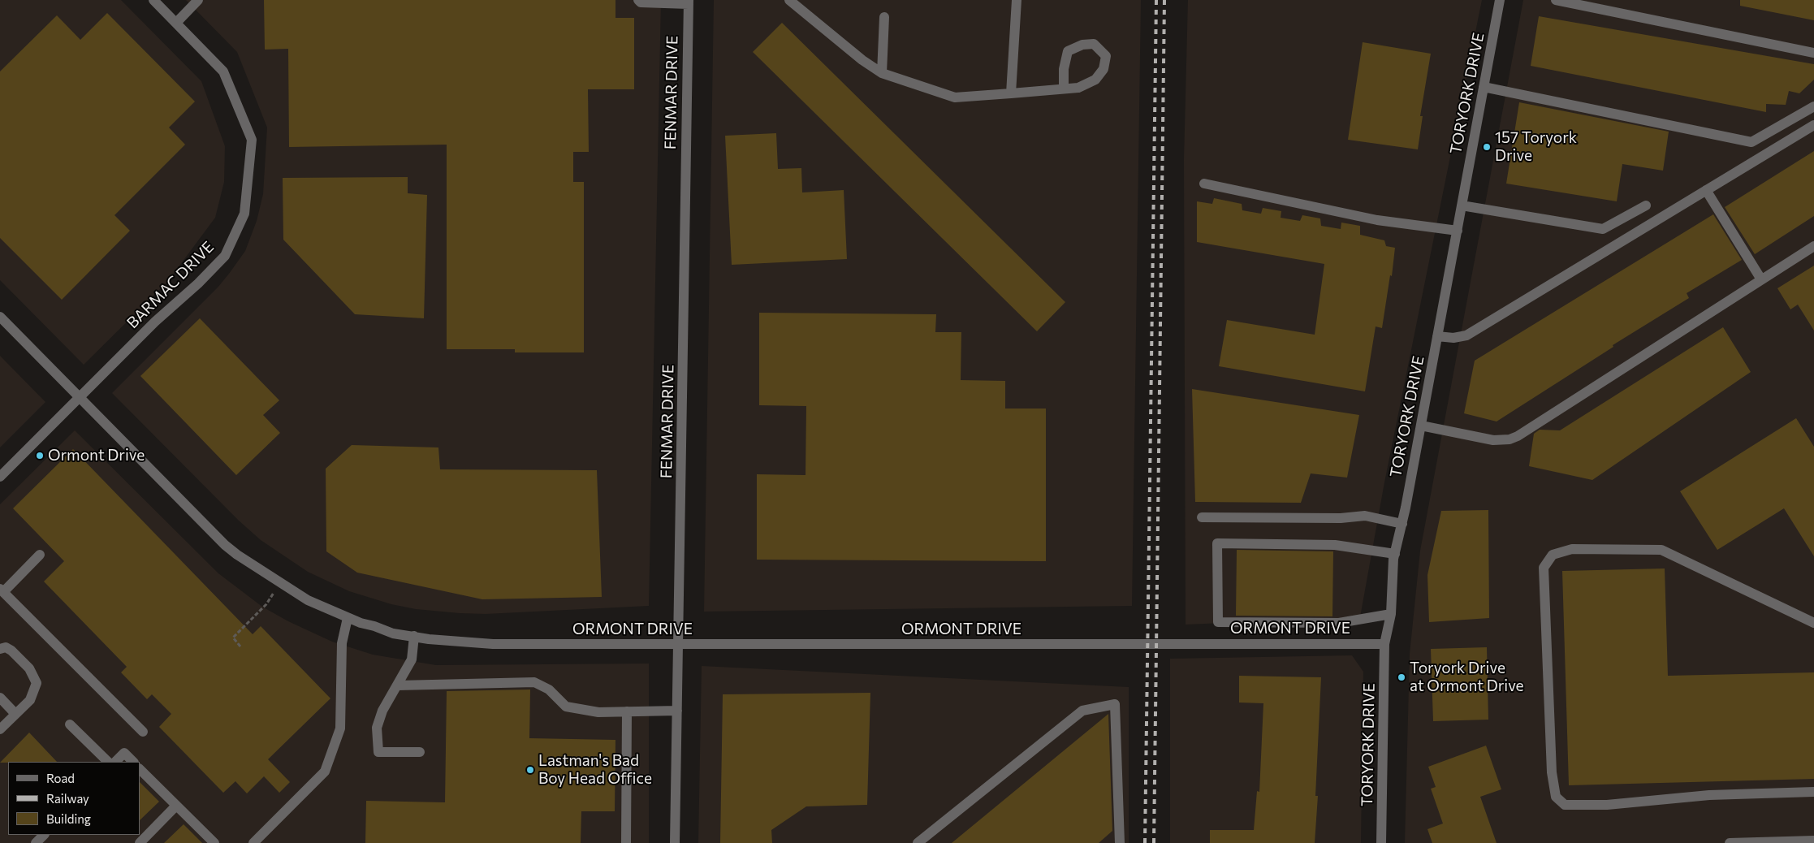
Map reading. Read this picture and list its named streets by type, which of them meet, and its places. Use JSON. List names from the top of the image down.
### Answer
{
  "streets": {
    "street": [
      "FENMAR DRIVE",
      "TORYORK DRIVE",
      "BARMAC DRIVE",
      "ORMONT DRIVE"
    ]
  },
  "crossings": [
    ["FENMAR DRIVE", "ORMONT DRIVE"],
    ["TORYORK DRIVE", "ORMONT DRIVE"],
    ["BARMAC DRIVE", "ORMONT DRIVE"]
  ],
  "places": [
    "157 Toryork Drive",
    "Ormont Drive",
    "Toryork Drive at Ormont Drive",
    "Lastman's Bad Boy Head Office"
  ],
  "legend": ["Road", "Railway", "Building"]
}
